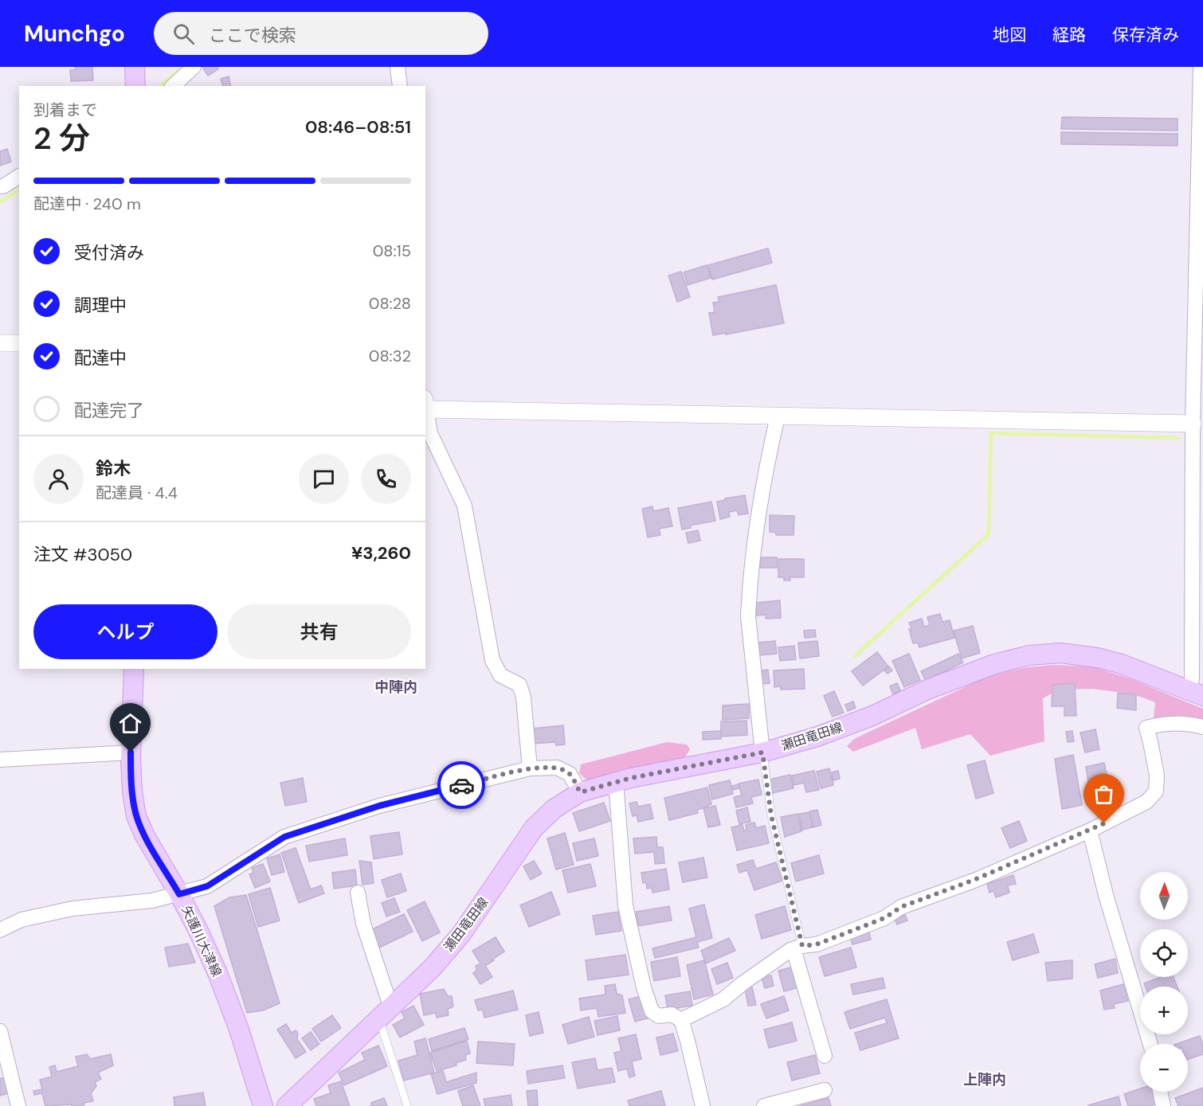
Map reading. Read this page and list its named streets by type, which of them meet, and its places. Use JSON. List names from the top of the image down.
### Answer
{
  "streets": {
    "main road": ["瀬田竜田線", "矢護川大津線"]
  },
  "districts": ["中陣内", "上陣内"],
  "north": "top",
  "page": {
    "header": "Munchgo",
    "search": "ここで検索",
    "nav": ["地図", "経路", "保存済み"],
    "heading": ["2 分", "到着まで", "08:46–08:51"],
    "panel": [
      "鈴木",
      "配達員 · 4.4",
      "注文 #3050",
      "¥3,260"
    ],
    "bar": "配達中 · 240 m",
    "list": [
      ["受付済み", "08:15"],
      ["調理中", "08:28"],
      ["配達中", "08:32"],
      "配達完了"
    ],
    "buttons": ["ヘルプ", "共有"],
    "map_buttons": ["+", "−"]
  }
}
